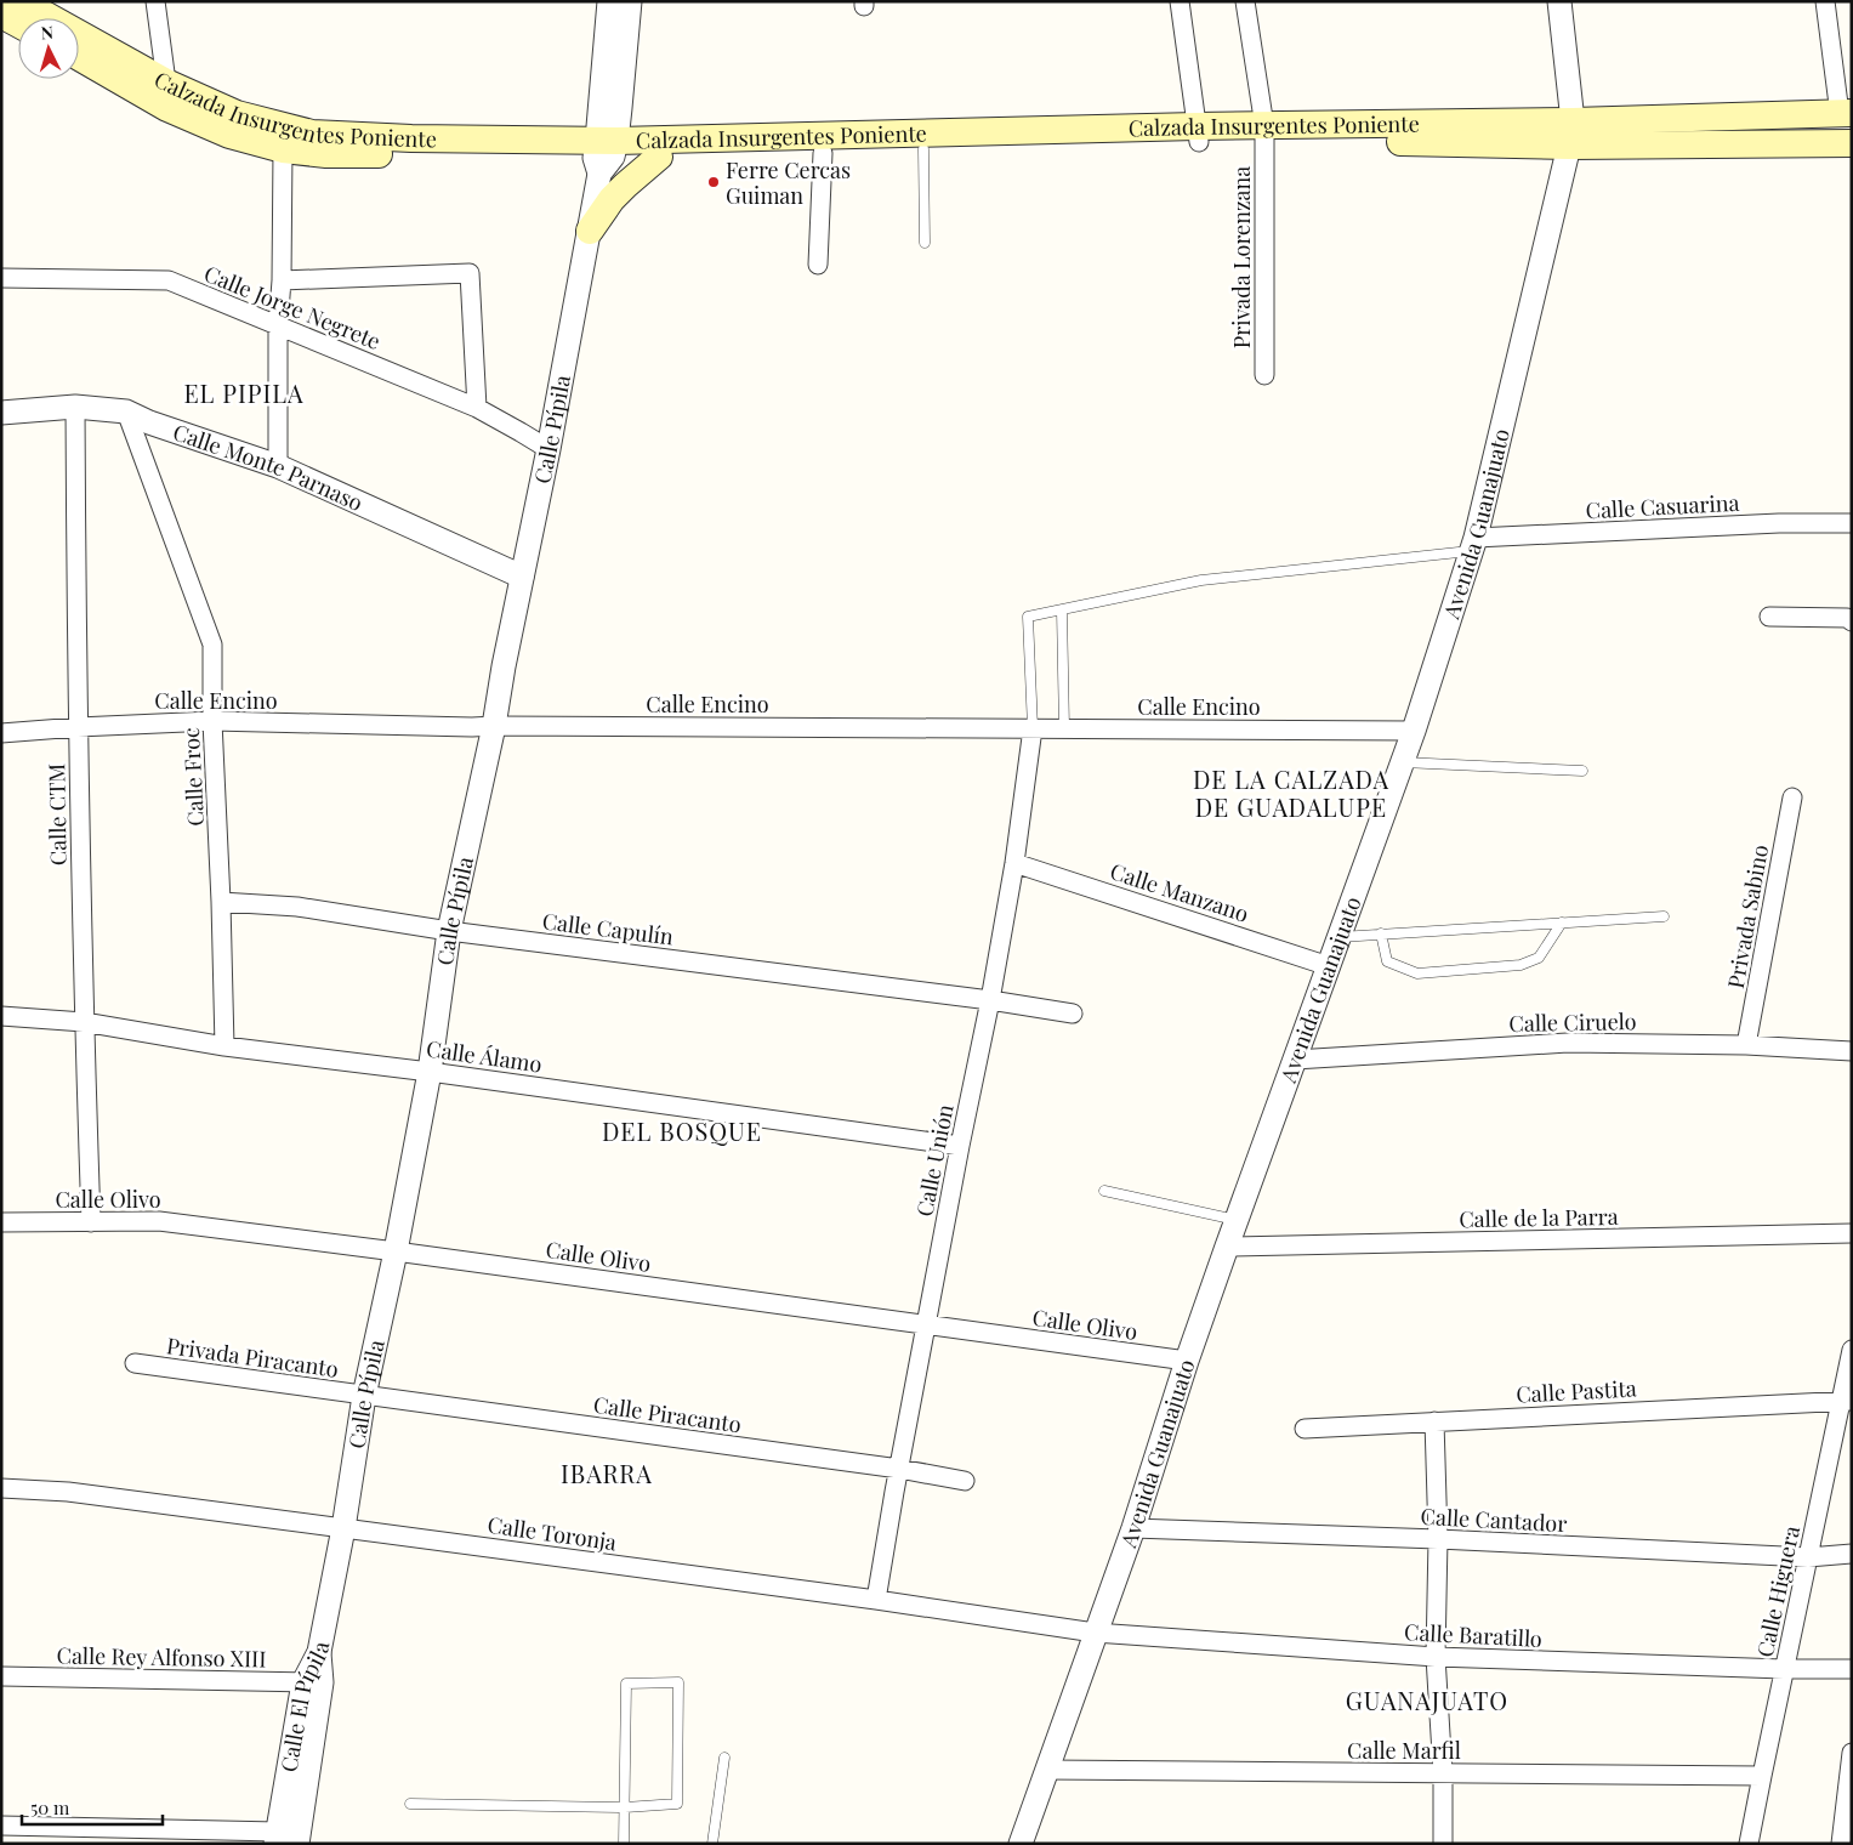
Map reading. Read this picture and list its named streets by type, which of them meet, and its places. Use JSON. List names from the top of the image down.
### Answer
{
  "streets": {
    "main road": ["Calzada Insurgentes Poniente"],
    "street": [
      "Privada Lorenzana",
      "Calle Jorge Negrete",
      "Calle Pípila",
      "Calle Monte Parnaso",
      "Calle Casuarina",
      "Avenida Guanajuato",
      "Calle Encino",
      "Calle Froc",
      "Calle CTM",
      "Calle Manzano",
      "Privada Sabino",
      "Calle Capulín",
      "Calle Ciruelo",
      "Calle Álamo",
      "Calle Unión",
      "Calle Olivo",
      "Calle de la Parra",
      "Privada Piracanto",
      "Calle Pastita",
      "Calle Piracanto",
      "Calle Cantador",
      "Calle Toronja",
      "Calle Higuera",
      "Calle Baratillo",
      "Calle Rey Alfonso XIII",
      "Calle El Pípila",
      "Calle Marfil"
    ]
  },
  "crossings": [
    ["Calzada Insurgentes Poniente", "Privada Lorenzana"],
    ["Calzada Insurgentes Poniente", "Calle Pípila"],
    ["Calzada Insurgentes Poniente", "Avenida Guanajuato"],
    ["Calle Jorge Negrete", "Calle Pípila"],
    ["Calle Pípila", "Calle Monte Parnaso"],
    ["Calle Pípila", "Calle Encino"],
    ["Calle Pípila", "Calle Capulín"],
    ["Calle Pípila", "Calle Álamo"],
    ["Calle Pípila", "Calle Olivo"],
    ["Calle Pípila", "Privada Piracanto"],
    ["Calle Pípila", "Calle Piracanto"],
    ["Calle Pípila", "Calle Toronja"],
    ["Calle Pípila", "Calle El Pípila"],
    ["Calle Monte Parnaso", "Calle Froc"],
    ["Calle Monte Parnaso", "Calle CTM"],
    ["Calle Casuarina", "Avenida Guanajuato"],
    ["Avenida Guanajuato", "Calle Encino"],
    ["Avenida Guanajuato", "Calle Manzano"],
    ["Avenida Guanajuato", "Calle Ciruelo"],
    ["Avenida Guanajuato", "Calle Olivo"],
    ["Avenida Guanajuato", "Calle de la Parra"],
    ["Avenida Guanajuato", "Calle Cantador"],
    ["Avenida Guanajuato", "Calle Toronja"],
    ["Avenida Guanajuato", "Calle Baratillo"],
    ["Avenida Guanajuato", "Calle Marfil"],
    ["Calle Encino", "Calle Froc"],
    ["Calle Encino", "Calle CTM"],
    ["Calle Encino", "Calle Unión"],
    ["Calle Froc", "Calle Capulín"],
    ["Calle Froc", "Calle Álamo"],
    ["Calle CTM", "Calle Álamo"],
    ["Calle CTM", "Calle Olivo"],
    ["Calle Manzano", "Calle Unión"],
    ["Privada Sabino", "Calle Ciruelo"],
    ["Calle Capulín", "Calle Unión"],
    ["Calle Álamo", "Calle Unión"],
    ["Calle Unión", "Calle Olivo"],
    ["Calle Unión", "Calle Piracanto"],
    ["Calle Unión", "Calle Toronja"],
    ["Privada Piracanto", "Calle Piracanto"],
    ["Calle Pastita", "Calle Higuera"],
    ["Calle Cantador", "Calle Higuera"],
    ["Calle Toronja", "Calle Baratillo"],
    ["Calle Higuera", "Calle Baratillo"],
    ["Calle Higuera", "Calle Marfil"],
    ["Calle Rey Alfonso XIII", "Calle El Pípila"]
  ],
  "districts": [
    "EL PIPILA",
    "DE LA CALZADA DE GUADALUPE",
    "DEL BOSQUE",
    "IBARRA",
    "GUANAJUATO"
  ],
  "places": ["Ferre Cercas Guiman"],
  "scale_bar": "50 m",
  "north": "top"
}
